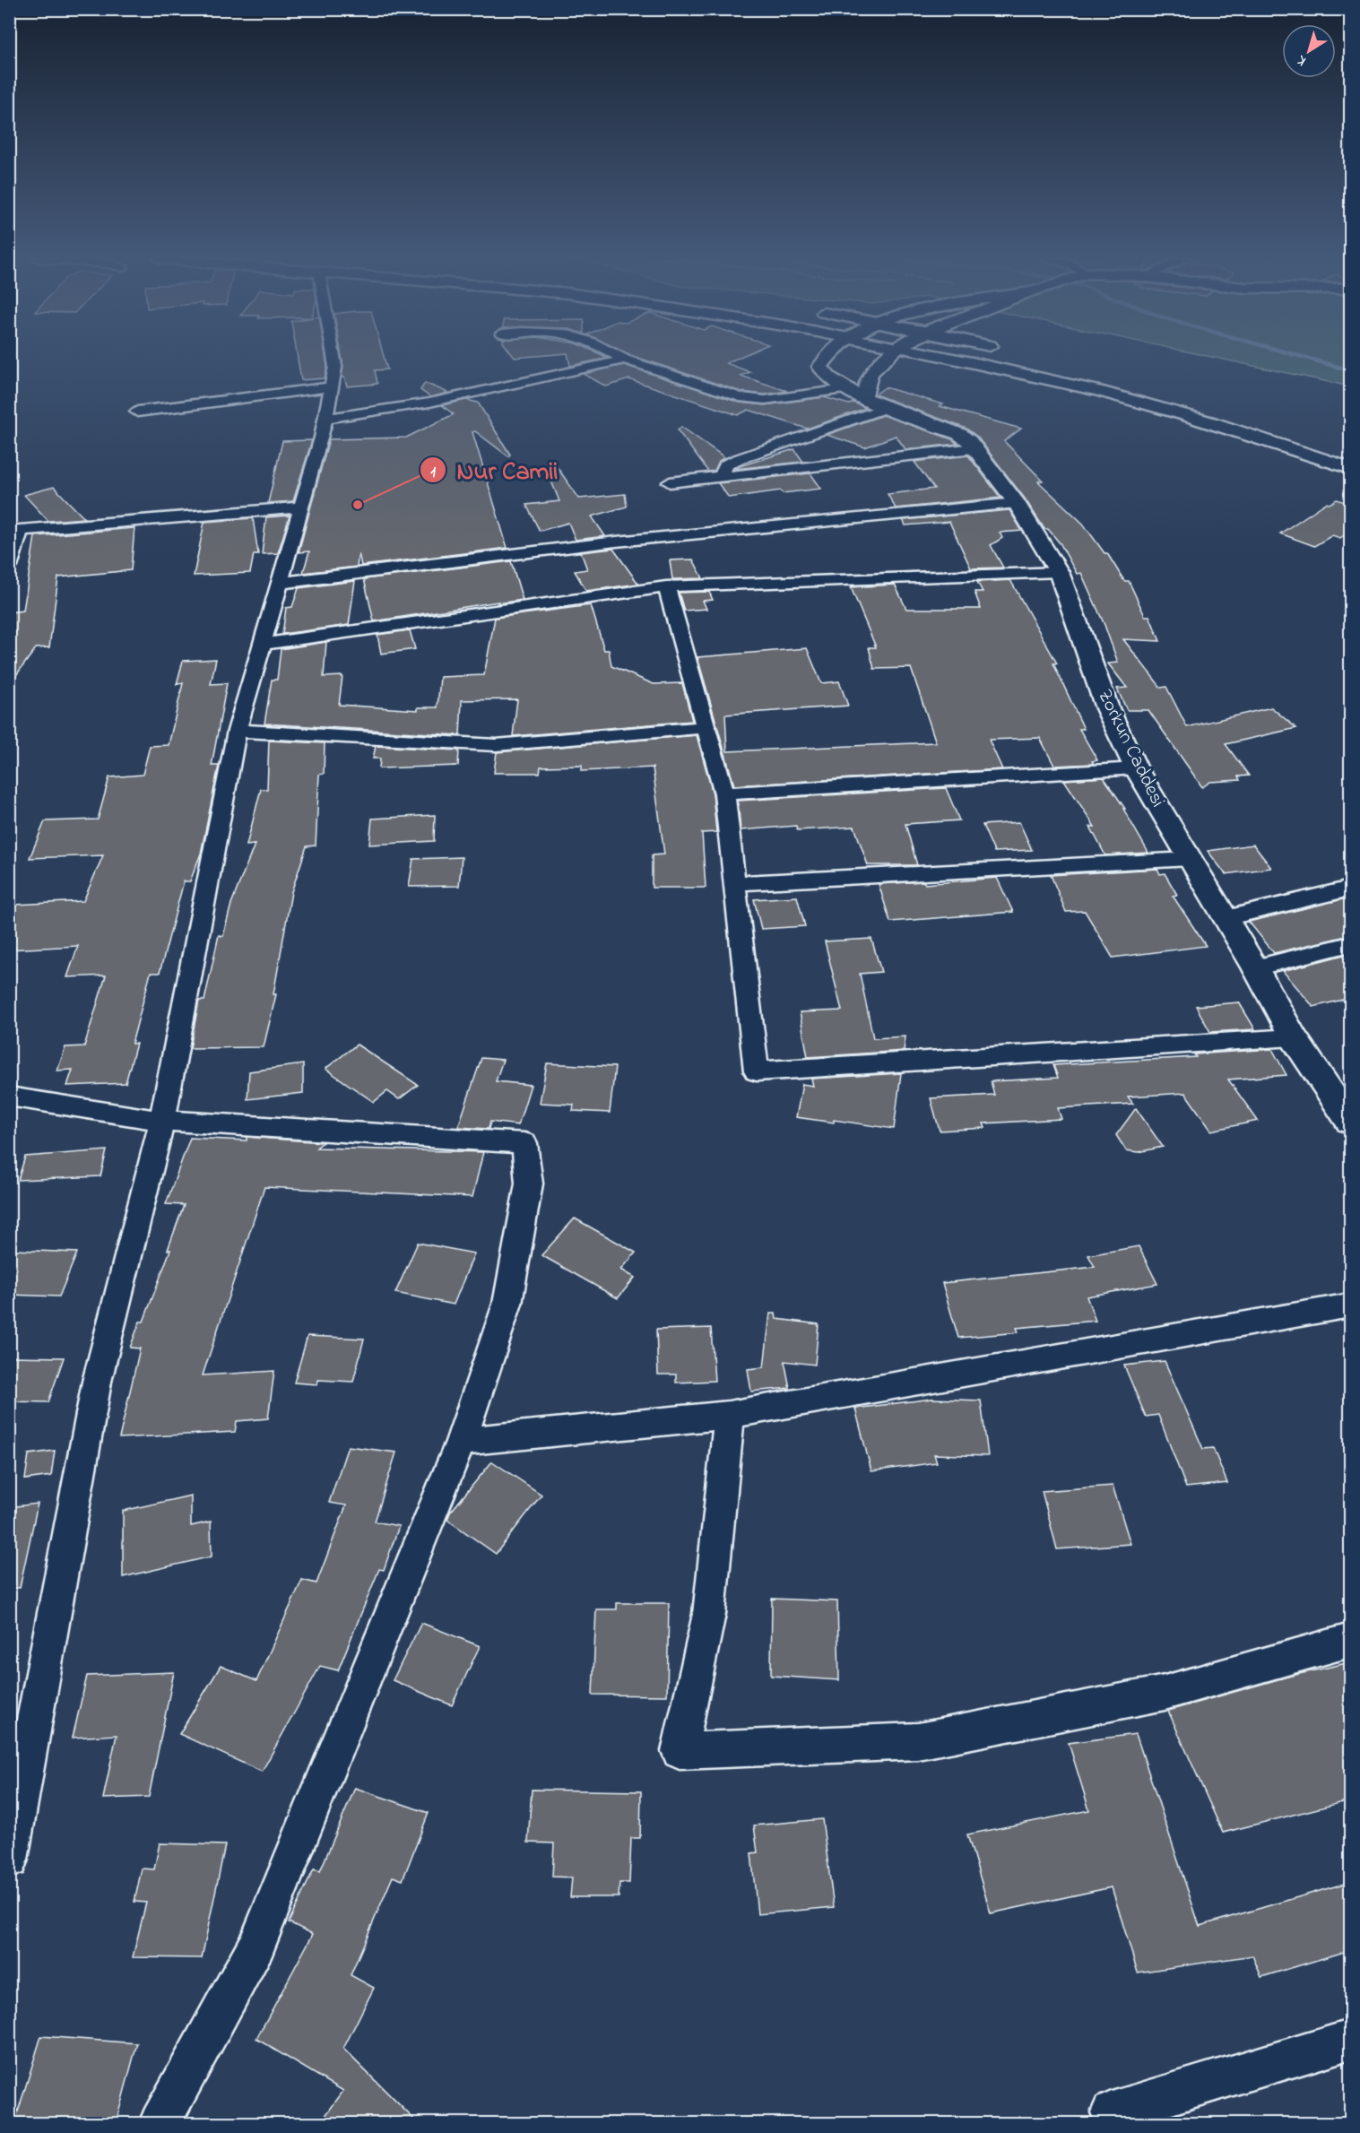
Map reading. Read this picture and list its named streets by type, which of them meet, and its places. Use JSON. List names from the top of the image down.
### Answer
{
  "streets": {
    "main road": ["Zorkun Caddesi"]
  },
  "places": ["Nur Camii"],
  "north": "bottom left"
}
